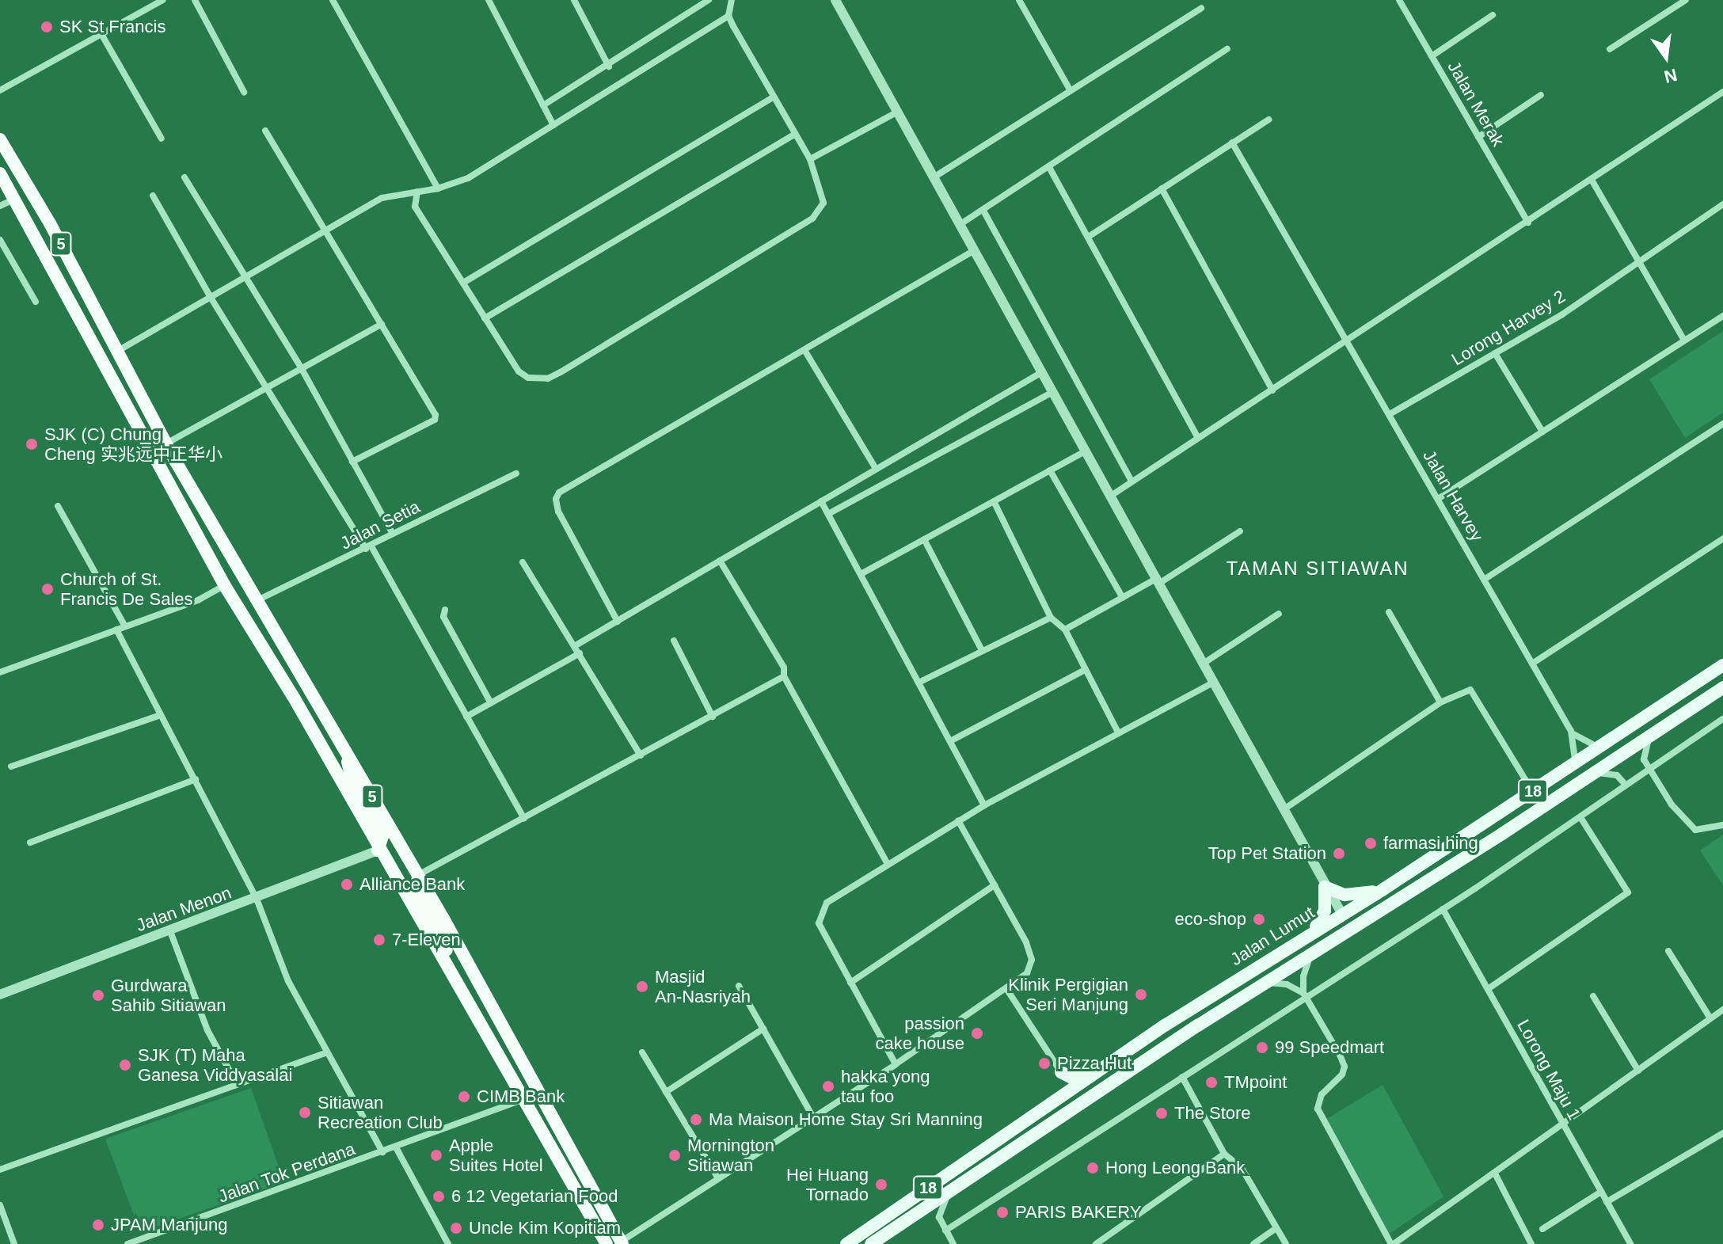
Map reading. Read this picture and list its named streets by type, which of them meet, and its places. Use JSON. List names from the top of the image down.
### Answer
{
  "streets": {
    "highway": ["5"],
    "main road": ["18", "Jalan Lumut"],
    "street": [
      "Jalan Merak",
      "Lorong Harvey 2",
      "Jalan Harvey",
      "Jalan Setia",
      "Jalan Menon",
      "Lorong Maju 1",
      "Jalan Tok Perdana"
    ]
  },
  "crossings": [
    ["5", "Jalan Setia"],
    ["5", "Jalan Menon"],
    ["5", "Jalan Tok Perdana"],
    ["Lorong Harvey 2", "Jalan Harvey"]
  ],
  "districts": ["TAMAN SITIAWAN"],
  "places": [
    "SK St Francis",
    "SJK (C) Chung Cheng 实兆远中正华小",
    "Church of St. Francis De Sales",
    "farmasi hing",
    "Top Pet Station",
    "Alliance Bank",
    "eco-shop",
    "7-Eleven",
    "Masjid An-Nasriyah",
    "Klinik Pergigian Seri Manjung",
    "Gurdwara Sahib Sitiawan",
    "passion cake house",
    "99 Speedmart",
    "Pizza Hut",
    "SJK (T) Maha Ganesa Viddyasalai",
    "TMpoint",
    "hakka yong tau foo",
    "CIMB Bank",
    "Sitiawan Recreation Club",
    "The Store",
    "Ma Maison Home Stay Sri Manning",
    "Apple Suites Hotel",
    "Mornington Sitiawan",
    "Hong Leong Bank",
    "Hei Huang Tornado",
    "6 12 Vegetarian Food",
    "PARIS BAKERY",
    "JPAM Manjung",
    "Uncle Kim Kopitiam"
  ],
  "north": "bottom"
}
